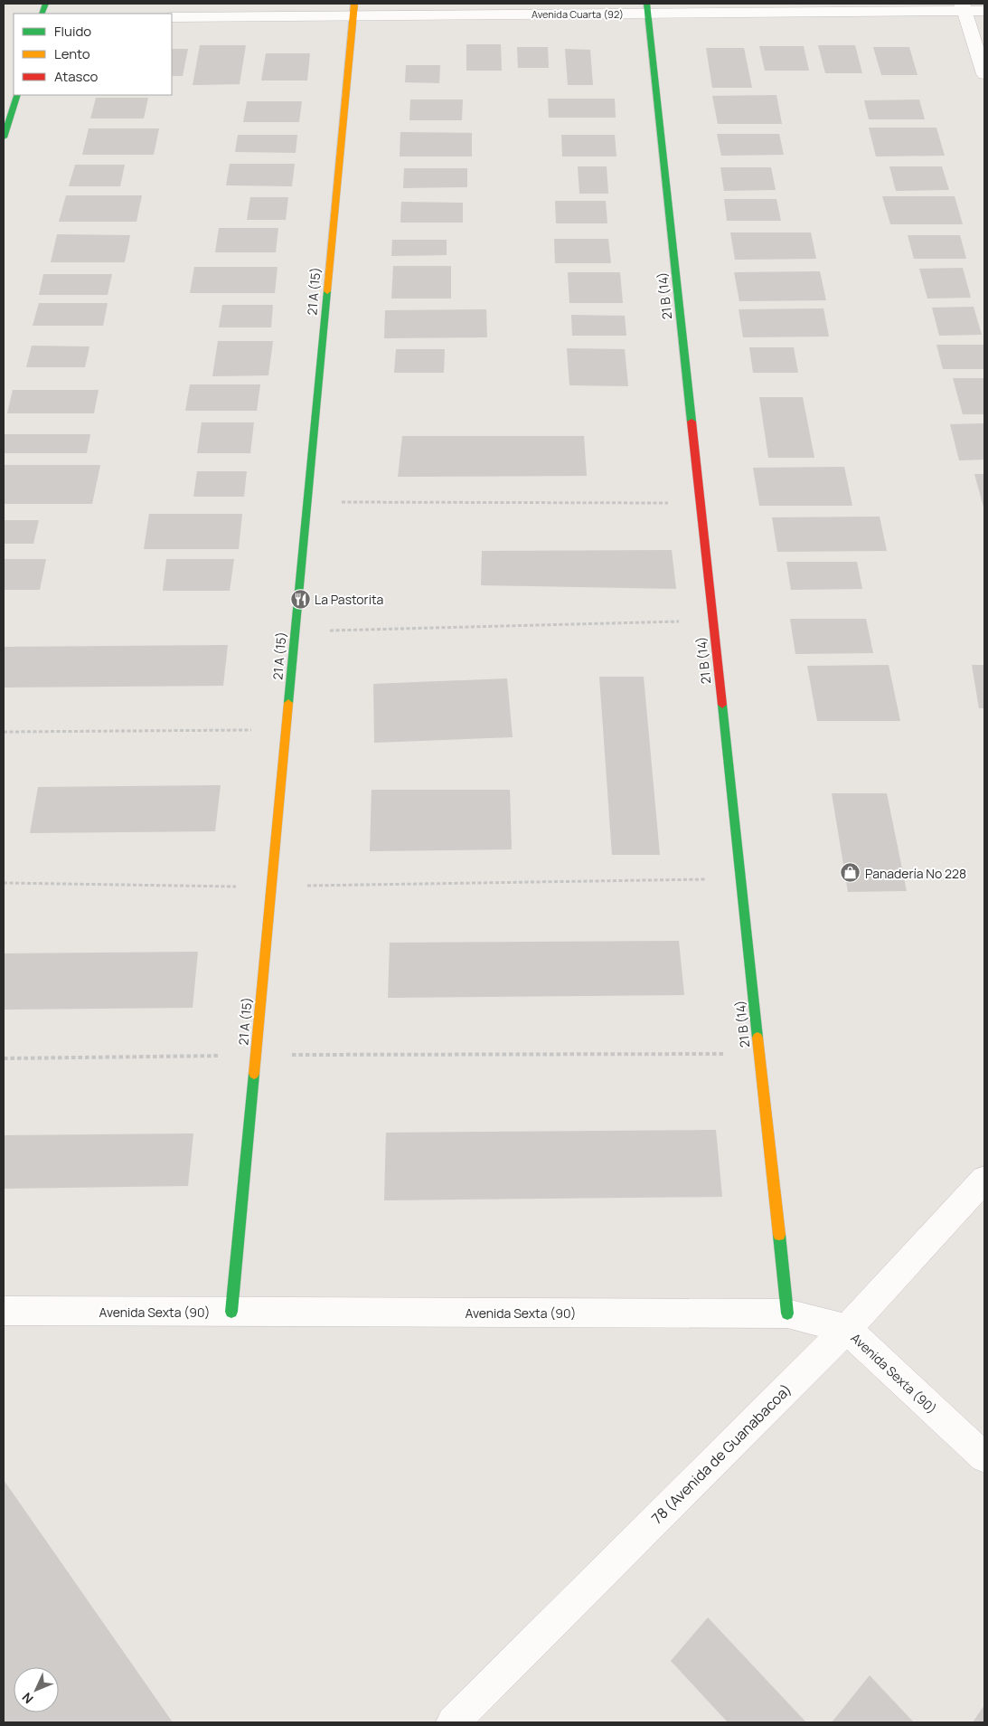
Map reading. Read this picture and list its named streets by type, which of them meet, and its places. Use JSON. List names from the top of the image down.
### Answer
{
  "streets": {
    "street": [
      "Avenida Cuarta (92)",
      "21 A (15)",
      "21 B (14)",
      "Avenida Sexta (90)",
      "78 (Avenida de Guanabacoa)"
    ]
  },
  "crossings": [
    ["Avenida Cuarta (92)", "21 A (15)"],
    ["Avenida Cuarta (92)", "21 B (14)"],
    ["21 A (15)", "Avenida Sexta (90)"],
    ["21 B (14)", "Avenida Sexta (90)"],
    ["Avenida Sexta (90)", "78 (Avenida de Guanabacoa)"]
  ],
  "places": {
    "restaurant": ["La Pastorita"],
    "shop": ["Panadería No 228"]
  },
  "legend": ["Fluido", "Lento", "Atasco"],
  "north": "bottom left"
}
